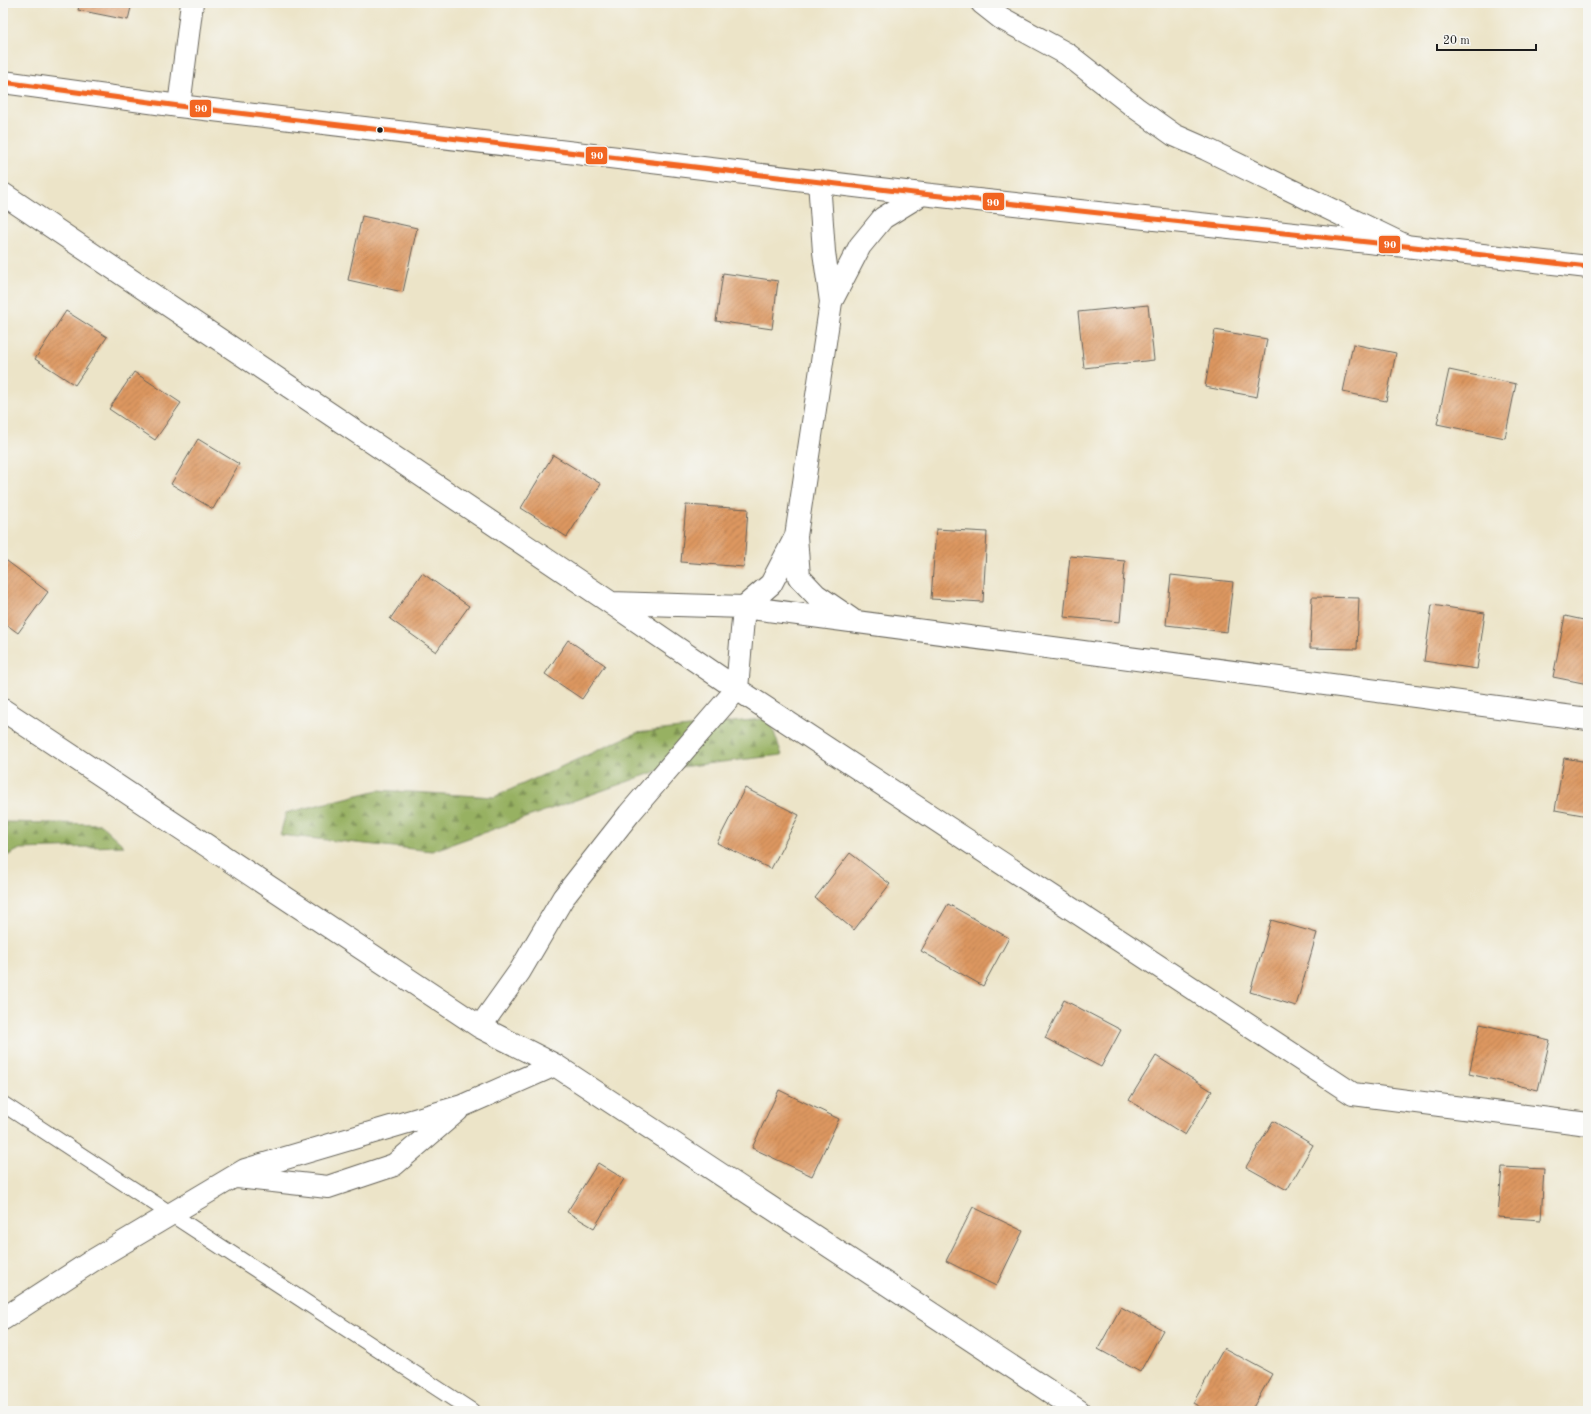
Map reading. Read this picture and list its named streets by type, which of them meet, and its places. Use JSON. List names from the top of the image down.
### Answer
{
  "lines": ["transit line 90"],
  "scale_bar": "20 m"
}
